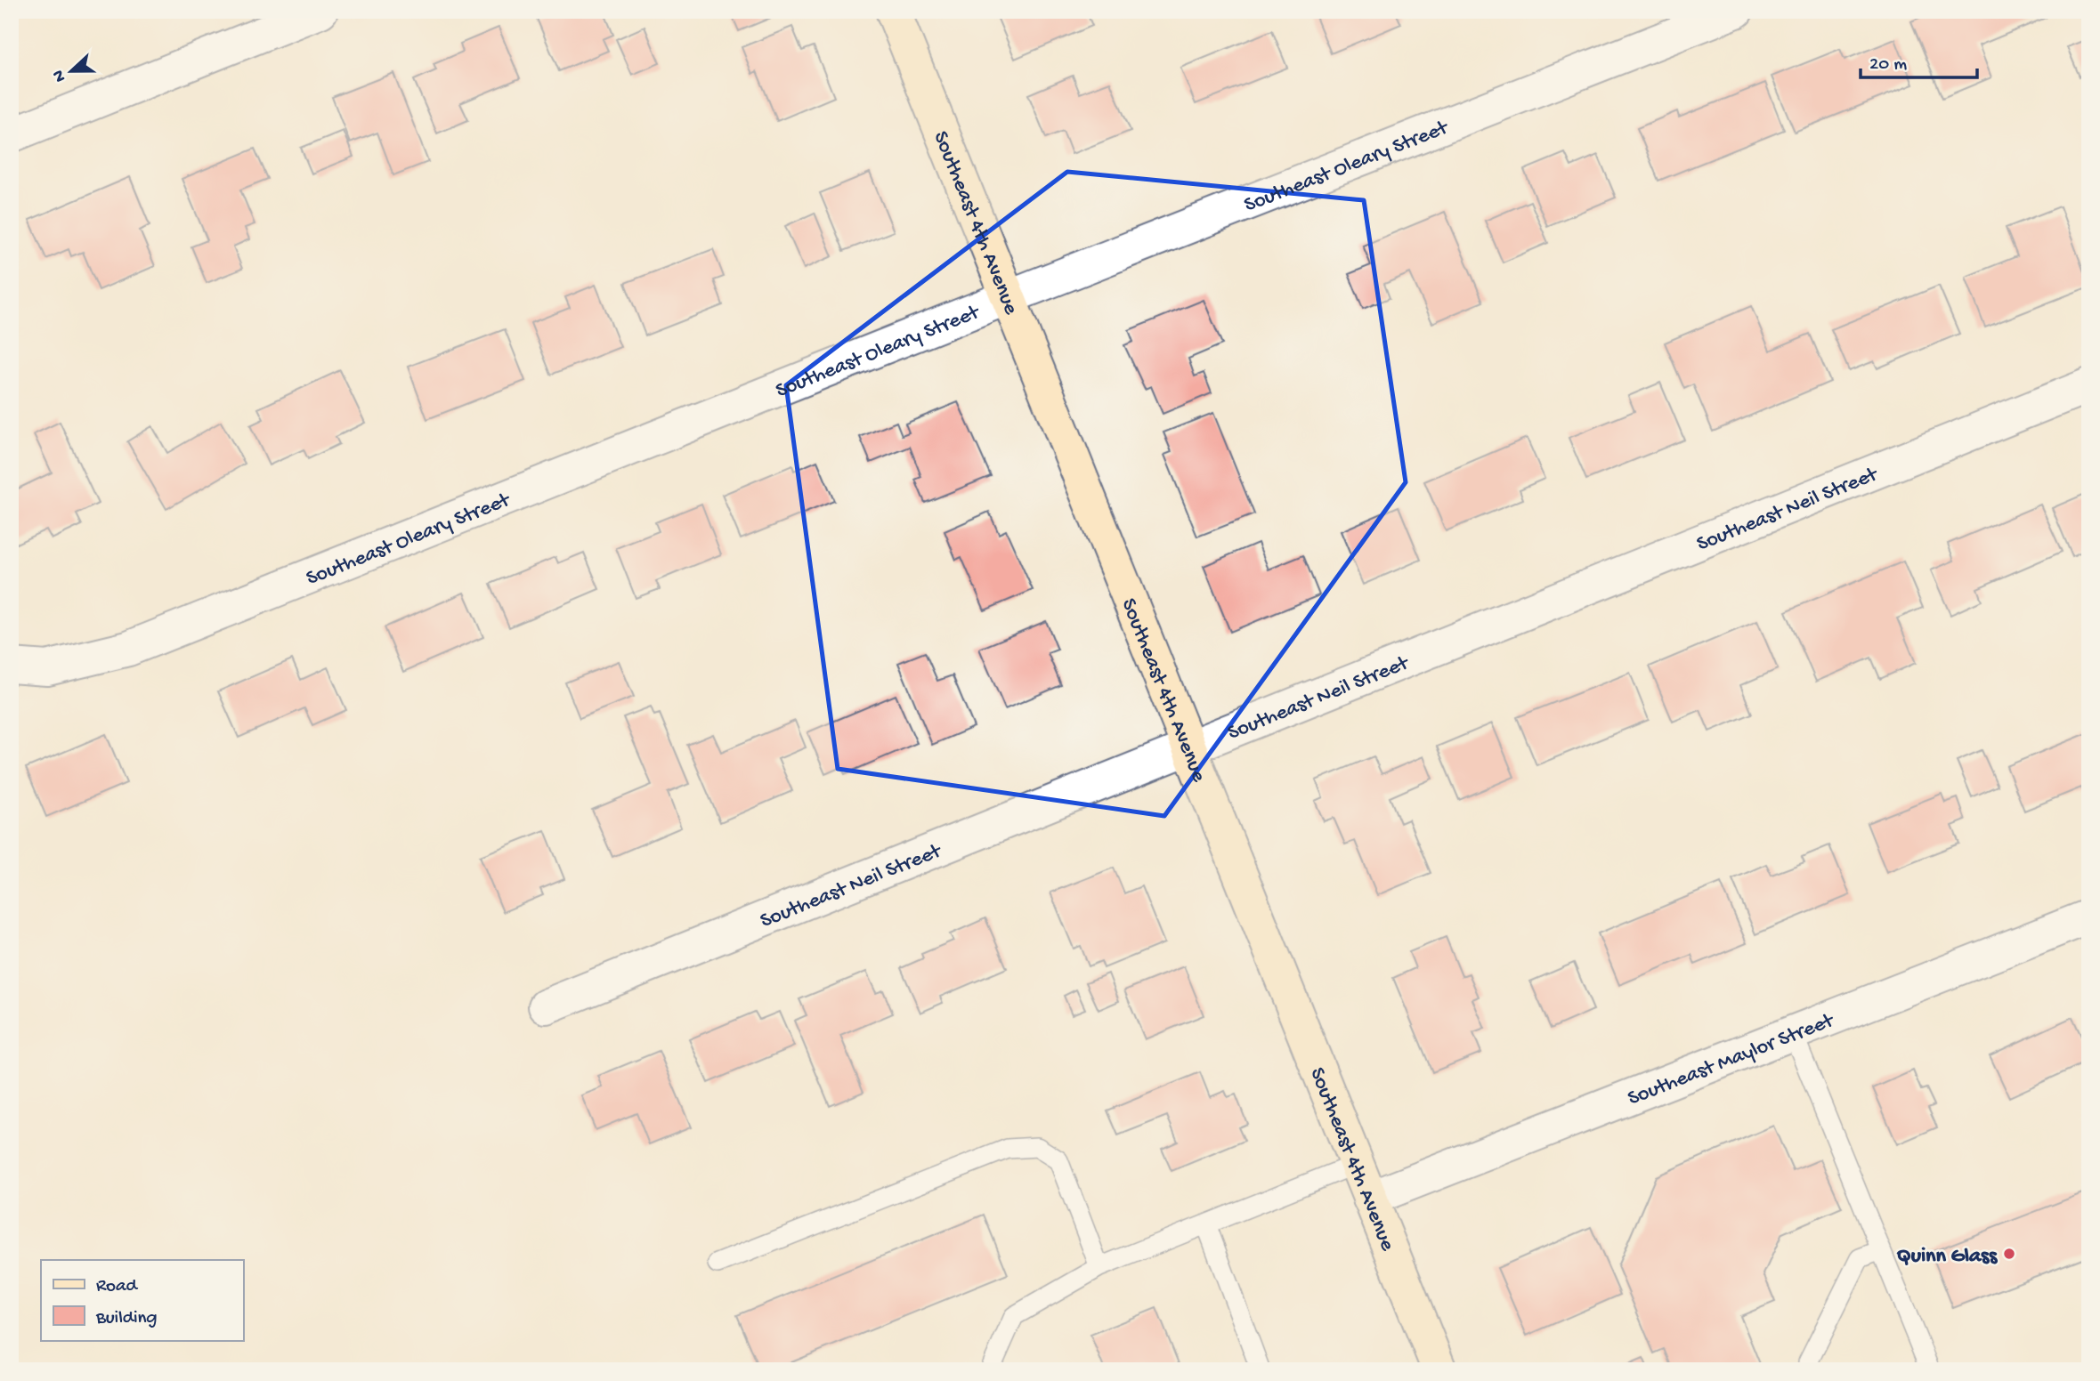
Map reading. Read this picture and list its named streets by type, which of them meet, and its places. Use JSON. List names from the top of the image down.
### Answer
{
  "streets": {
    "street": [
      "Southeast Oleary Street",
      "Southeast 4th Avenue",
      "Southeast Neil Street",
      "Southeast Maylor Street"
    ]
  },
  "crossings": [
    ["Southeast Oleary Street", "Southeast 4th Avenue"],
    ["Southeast 4th Avenue", "Southeast Neil Street"],
    ["Southeast 4th Avenue", "Southeast Maylor Street"]
  ],
  "places": ["Quinn Glass"],
  "legend": ["Road", "Building"],
  "scale_bar": "20 m",
  "north": "left"
}
